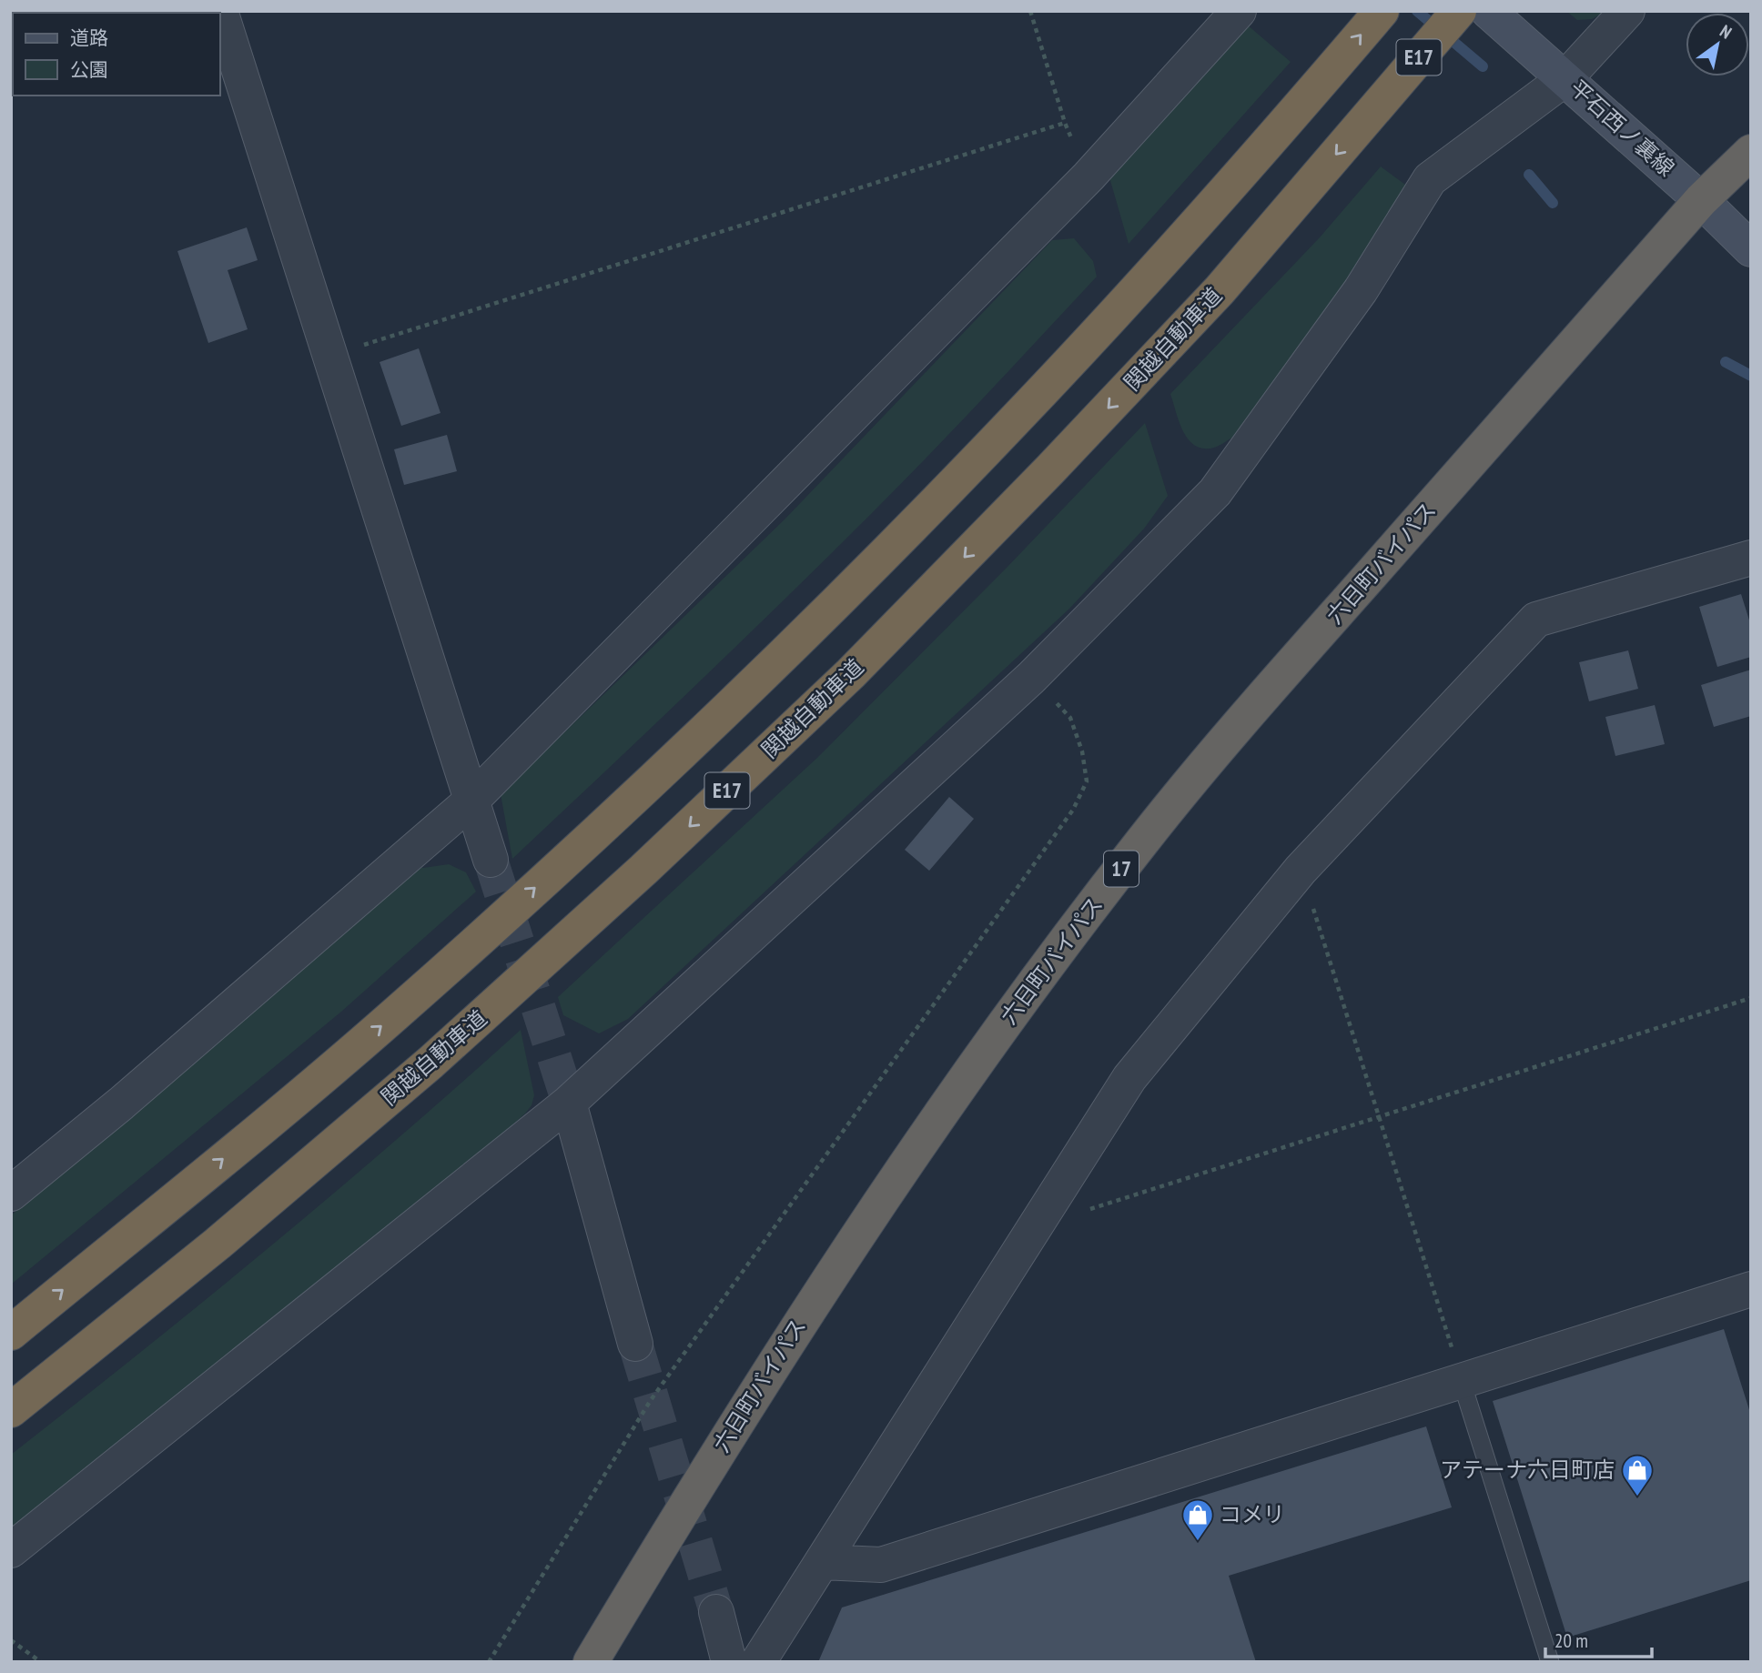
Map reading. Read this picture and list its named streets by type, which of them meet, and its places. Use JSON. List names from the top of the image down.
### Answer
{
  "streets": {
    "highway": [
      "E17",
      "関越自動車道",
      "六日町バイパス",
      "17"
    ],
    "main road": ["平石西ノ裏線"]
  },
  "crossings": [
    ["平石西ノ裏線", "六日町バイパス"]
  ],
  "places": {
    "shop": ["アテーナ六日町店", "コメリ"]
  },
  "legend": ["道路", "公園"],
  "scale_bar": "20 m",
  "north": "top right"
}
